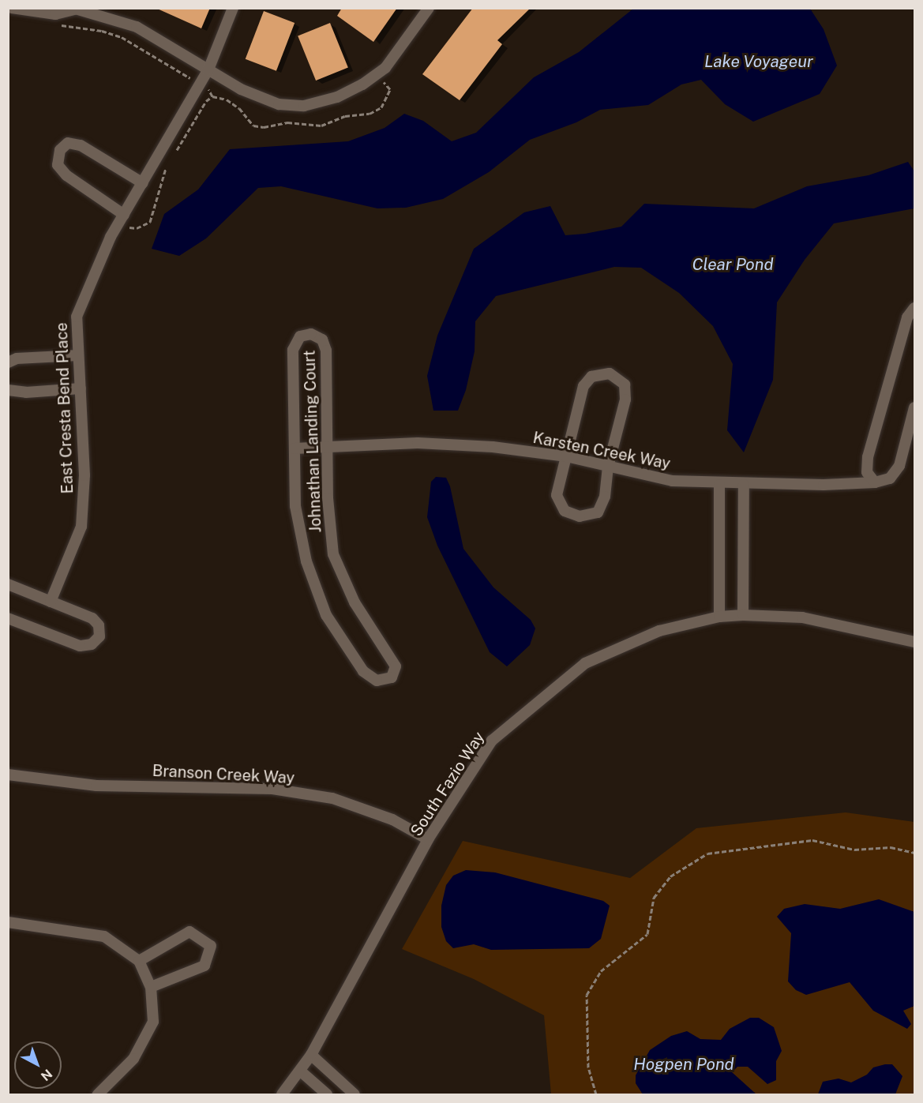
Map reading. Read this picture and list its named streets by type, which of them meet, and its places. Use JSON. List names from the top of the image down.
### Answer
{
  "streets": {
    "street": [
      "East Cresta Bend Place",
      "Johnathan Landing Court",
      "Karsten Creek Way",
      "Branson Creek Way",
      "South Fazio Way"
    ]
  },
  "crossings": [
    ["Johnathan Landing Court", "Karsten Creek Way"],
    ["Branson Creek Way", "South Fazio Way"]
  ],
  "water": ["Lake Voyageur", "Clear Pond", "Hogpen Pond"],
  "north": "bottom right"
}
